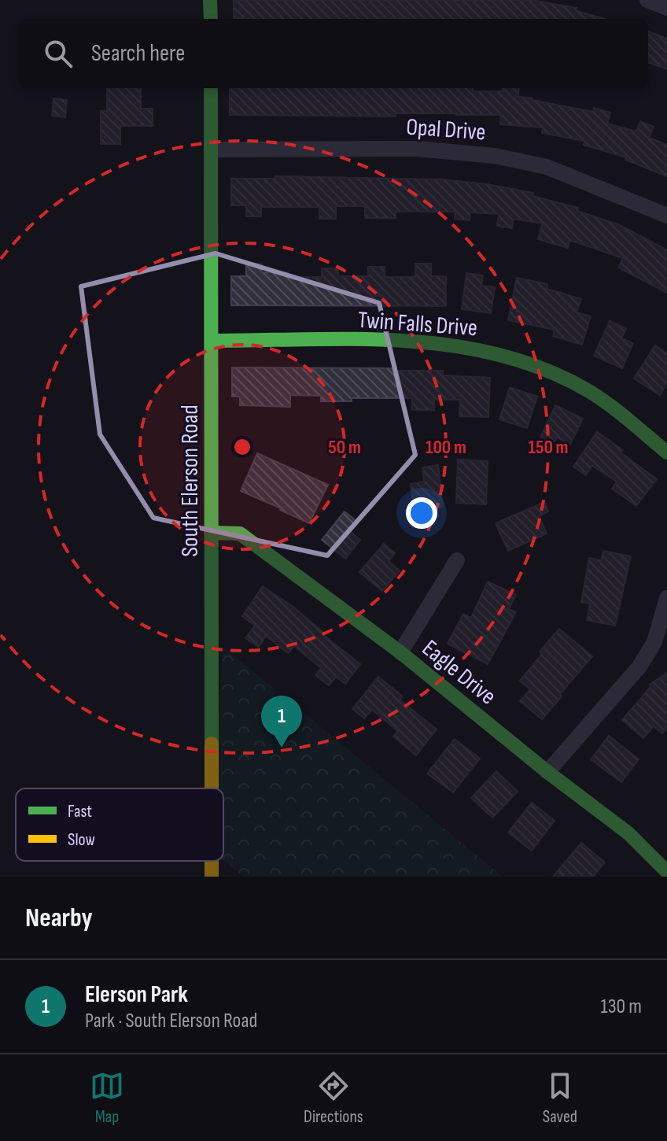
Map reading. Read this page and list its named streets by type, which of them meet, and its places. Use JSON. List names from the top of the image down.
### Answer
{
  "streets": {
    "street": [
      "Opal Drive",
      "Twin Falls Drive",
      "South Elerson Road",
      "Eagle Drive"
    ]
  },
  "crossings": [
    ["Opal Drive", "South Elerson Road"],
    ["Twin Falls Drive", "South Elerson Road"],
    ["South Elerson Road", "Eagle Drive"]
  ],
  "legend": ["Fast", "Slow"],
  "page": {
    "search": "Search here",
    "pins": "1",
    "heading": "Nearby",
    "list": [
      {
        "mark": "1",
        "name": "Elerson Park",
        "note": "Park · South Elerson Road",
        "value": "130 m"
      }
    ],
    "nav": ["Map", "Directions", "Saved"]
  },
  "rings": ["50 m", "100 m", "150 m"]
}
